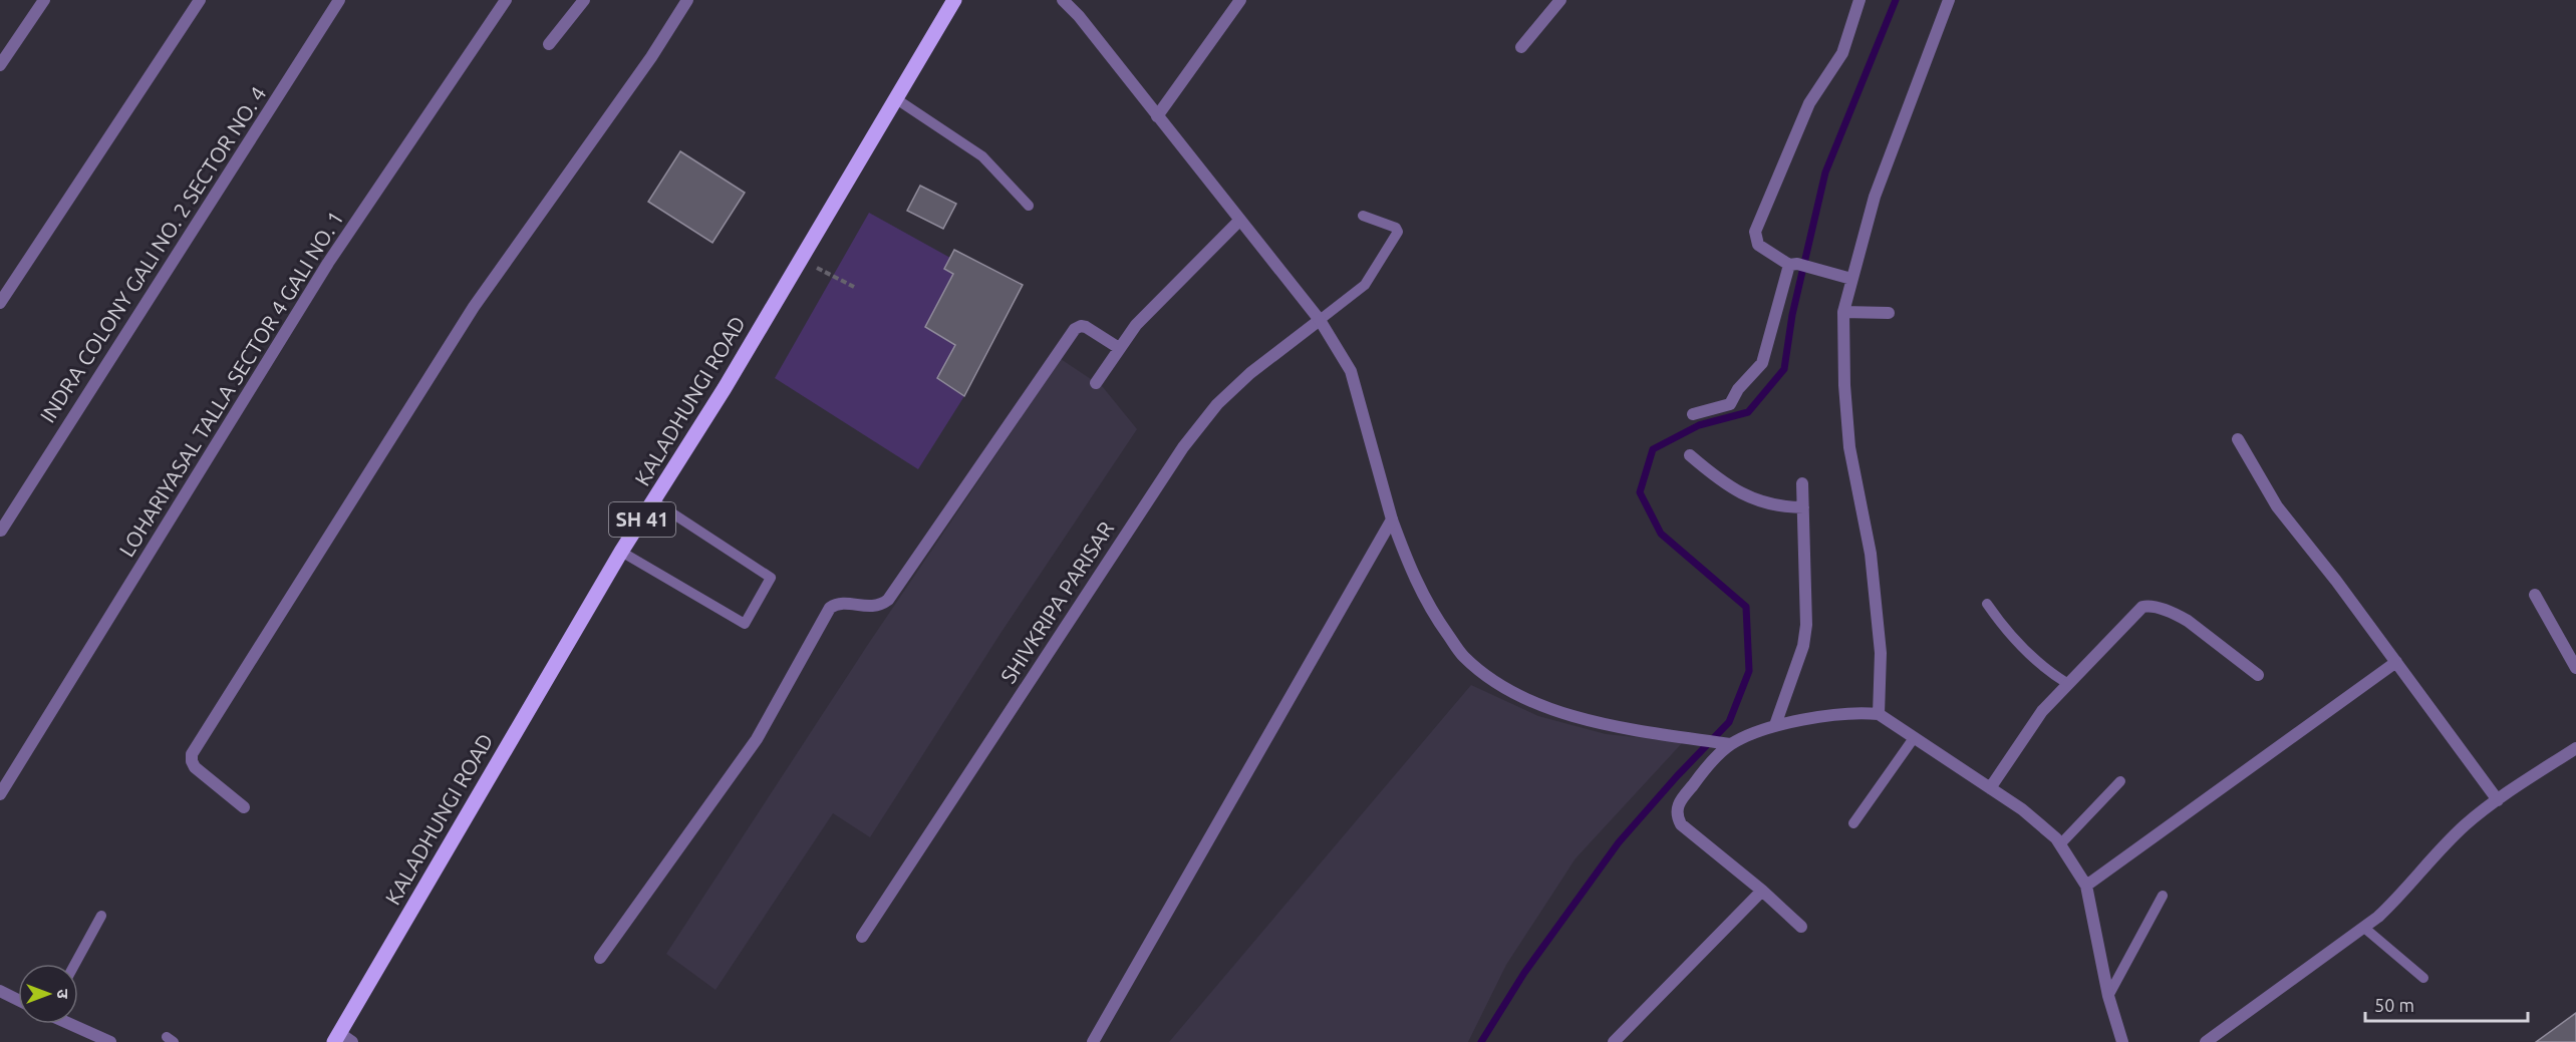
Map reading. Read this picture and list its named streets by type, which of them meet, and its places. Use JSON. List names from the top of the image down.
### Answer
{
  "streets": {
    "main road": ["KALADHUNGI ROAD", "SH 41"],
    "street": ["INDRA COLONY GALI NO. 2 SECTOR NO. 4", "LOHARIYASAL TALLA SECTOR 4 GALI NO. 1", "SHIVKRIPA PARISAR"]
  },
  "scale_bar": "50 m",
  "north": "right"
}
